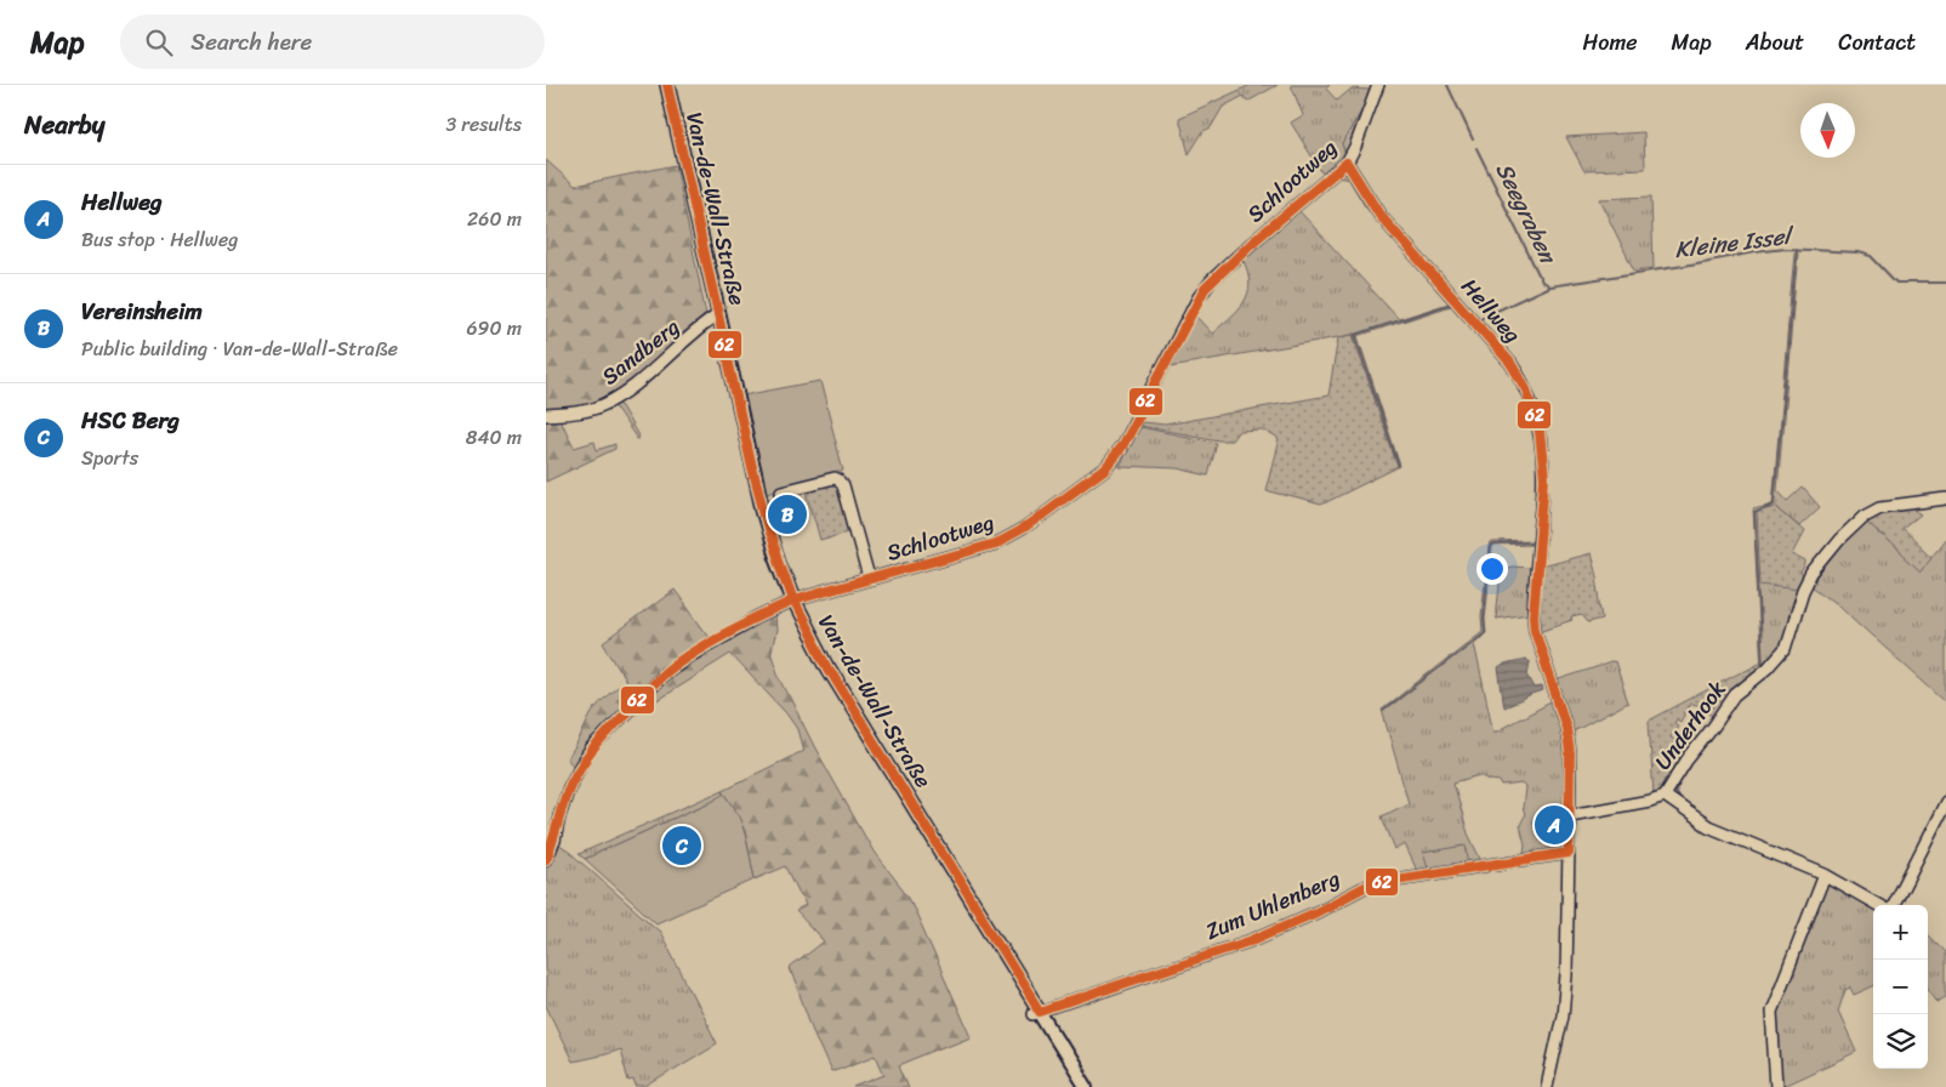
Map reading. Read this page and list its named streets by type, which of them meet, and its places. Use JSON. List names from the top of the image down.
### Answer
{
  "streets": {
    "main road": ["Van-de-Wall-Straße"],
    "street": [
      "Schlootweg",
      "Hellweg",
      "Sandberg",
      "Underhook",
      "Zum Uhlenberg"
    ]
  },
  "crossings": [
    ["Schlootweg", "Van-de-Wall-Straße"],
    ["Schlootweg", "Hellweg"],
    ["Van-de-Wall-Straße", "Sandberg"],
    ["Van-de-Wall-Straße", "Zum Uhlenberg"],
    ["Hellweg", "Underhook"],
    ["Hellweg", "Zum Uhlenberg"]
  ],
  "water": ["Seegraben", "Kleine Issel"],
  "lines": ["transit line 62"],
  "north": "bottom",
  "page": {
    "header": "Map",
    "search": "Search here",
    "nav": [
      "Home",
      "Map",
      "About",
      "Contact"
    ],
    "heading": ["Nearby", "3 results"],
    "list": [
      {
        "mark": "A",
        "name": "Hellweg",
        "note": "Bus stop · Hellweg",
        "value": "260 m"
      },
      {
        "mark": "B",
        "name": "Vereinsheim",
        "note": "Public building · Van-de-Wall-Straße",
        "value": "690 m"
      },
      {
        "mark": "C",
        "name": "HSC Berg",
        "note": "Sports",
        "value": "840 m"
      }
    ],
    "pins": ["B", "A", "C"],
    "map_buttons": ["+", "−"]
  }
}
